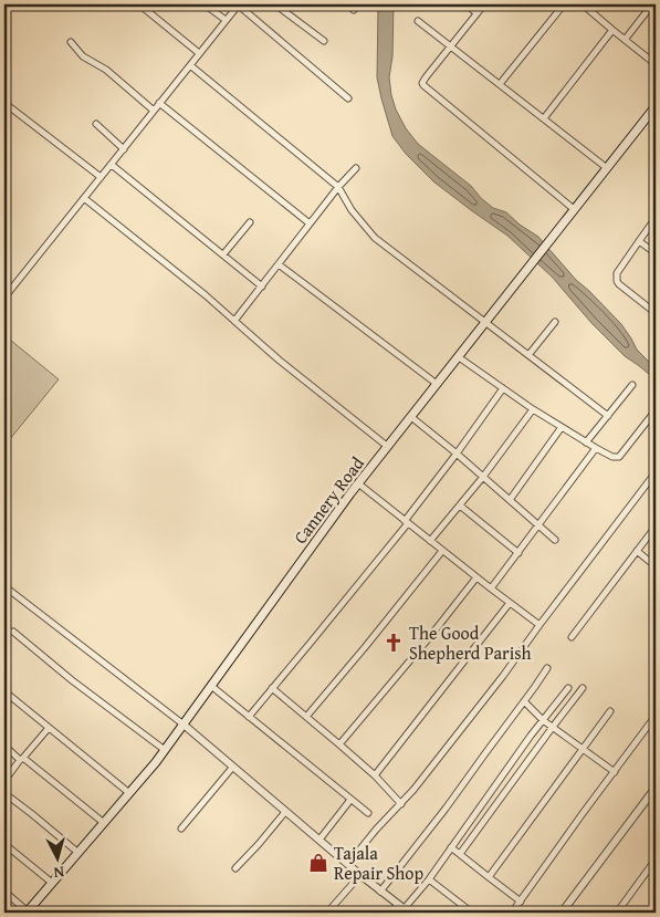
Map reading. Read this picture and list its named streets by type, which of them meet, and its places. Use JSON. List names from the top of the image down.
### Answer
{
  "streets": {
    "main road": ["Cannery Road"]
  },
  "places": {
    "church": ["The Good Shepherd Parish"],
    "shop": ["Tajala Repair Shop"]
  },
  "north": "bottom"
}
